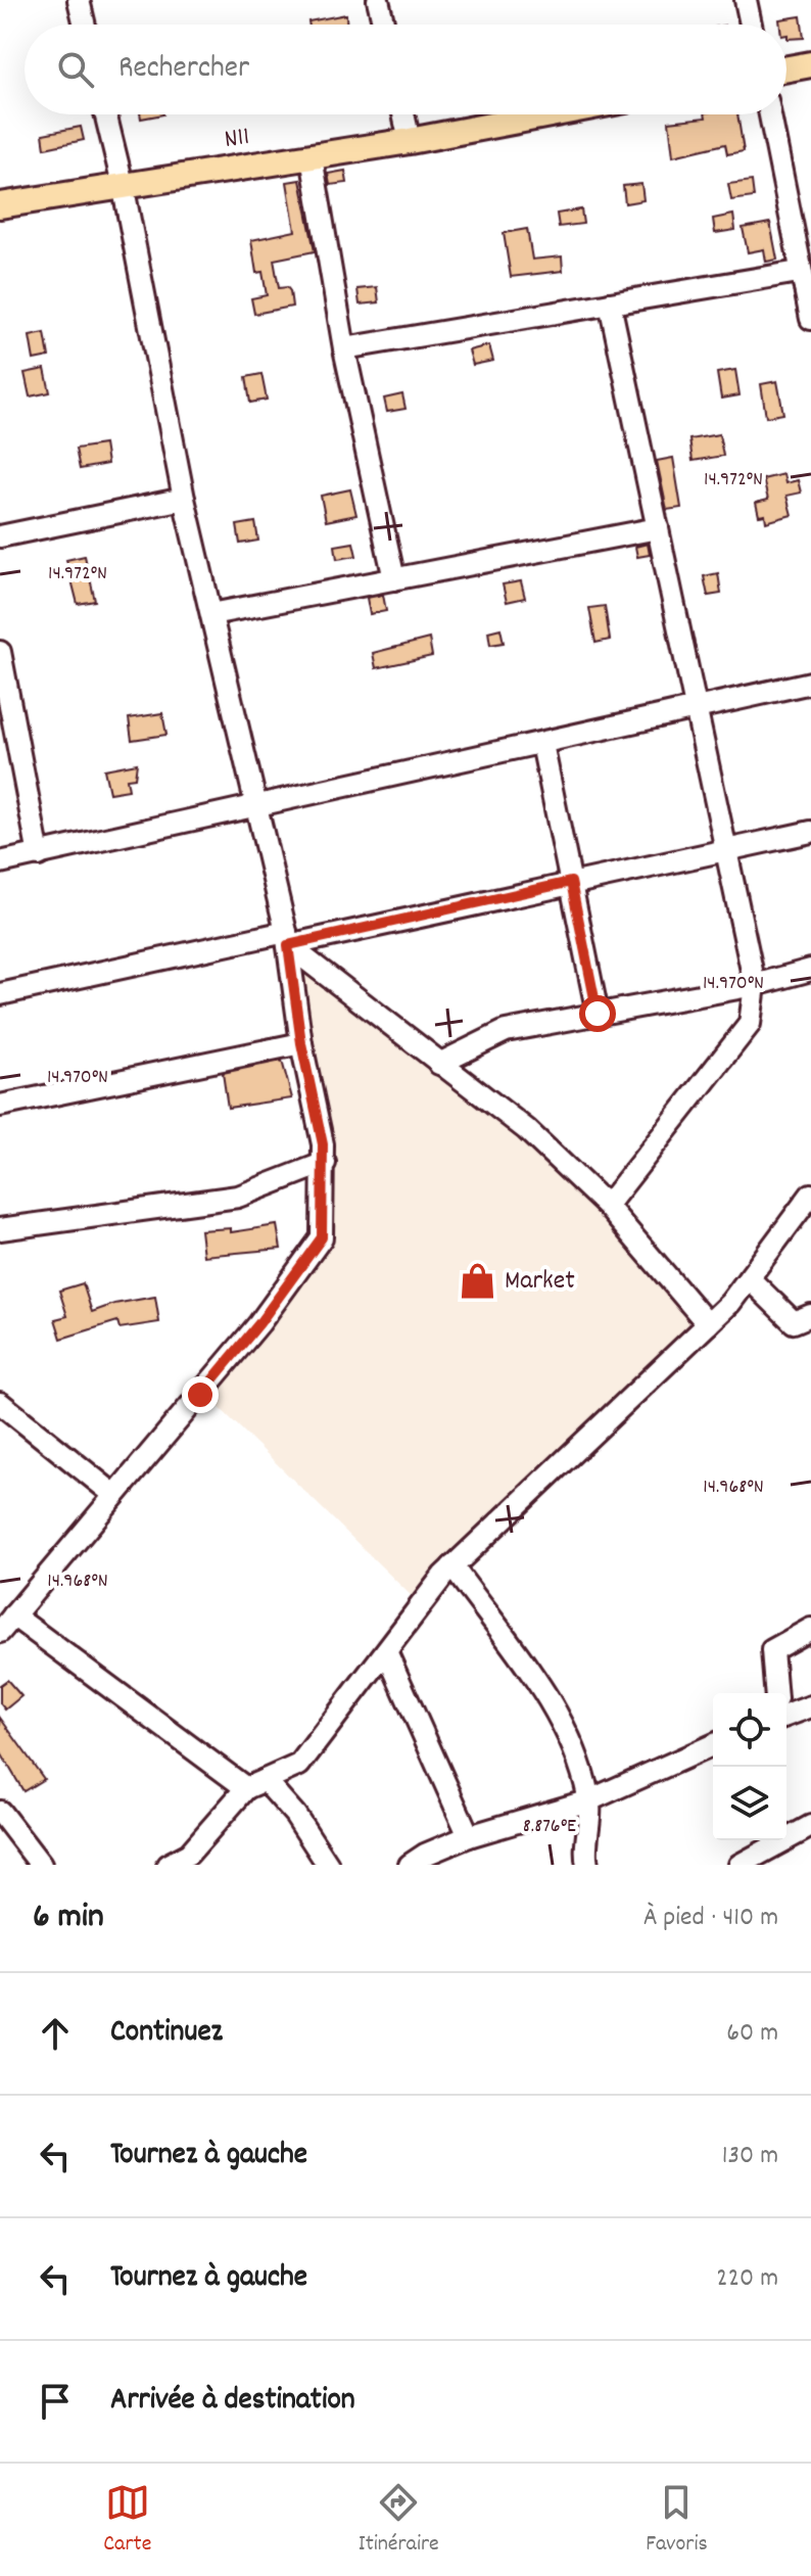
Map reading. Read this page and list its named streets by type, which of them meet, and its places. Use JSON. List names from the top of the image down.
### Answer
{
  "streets": {
    "main road": ["N11"]
  },
  "places": {
    "shop": ["Market"]
  },
  "page": {
    "search": "Rechercher",
    "heading": ["6 min", "À pied · 410 m"],
    "list": [
      ["Continuez", "60 m"],
      ["Tournez à gauche", "130 m"],
      ["Tournez à gauche", "220 m"],
      "Arrivée à destination"
    ],
    "nav": ["Carte", "Itinéraire", "Favoris"]
  },
  "coordinates": [
    "14.972°N",
    "14.970°N",
    "14.968°N",
    "8.876°E"
  ]
}
